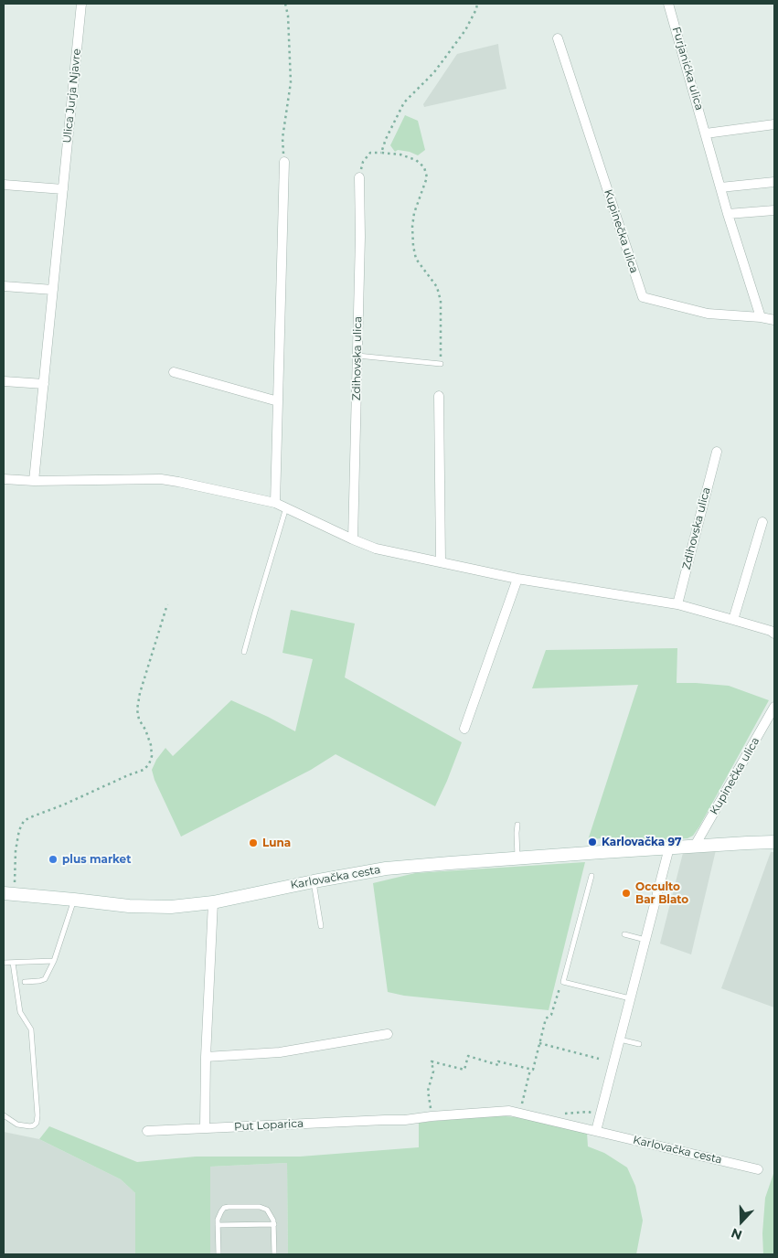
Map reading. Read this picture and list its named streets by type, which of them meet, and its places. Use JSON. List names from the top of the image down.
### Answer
{
  "streets": {
    "street": [
      "Furjanićka ulica",
      "Ulica Jurja Njavre",
      "Kupinečka ulica",
      "Zdihovska ulica",
      "Karlovačka cesta",
      "Put Loparica"
    ]
  },
  "crossings": [
    ["Furjanićka ulica", "Kupinečka ulica"],
    ["Kupinečka ulica", "Karlovačka cesta"],
    ["Karlovačka cesta", "Put Loparica"]
  ],
  "places": [
    "Karlovačka 97",
    "Luna",
    "plus market",
    "Occulto Bar Blato"
  ],
  "north": "bottom"
}
